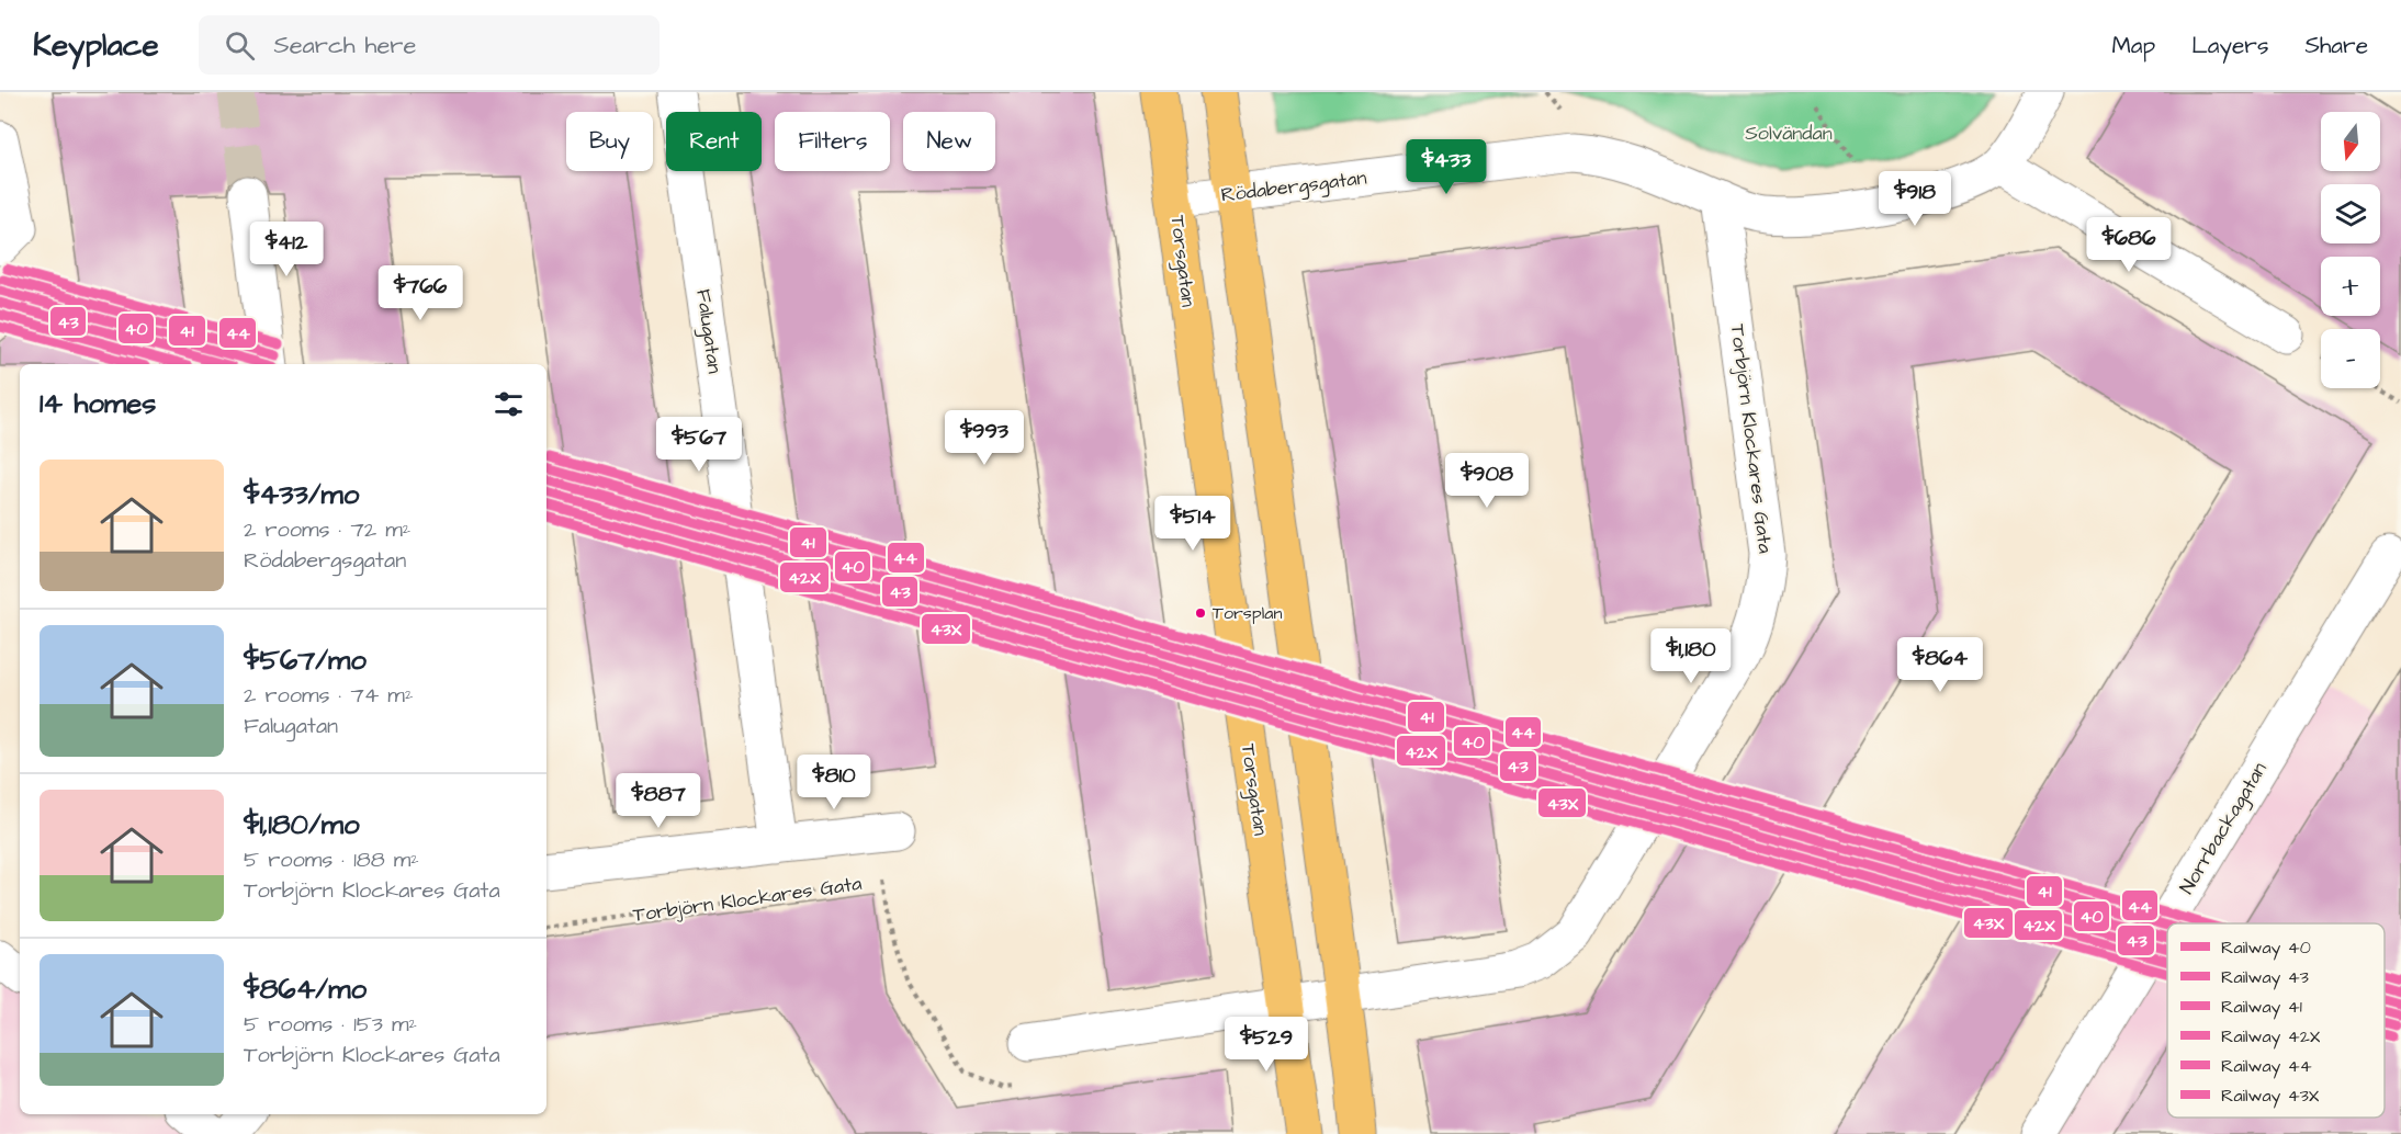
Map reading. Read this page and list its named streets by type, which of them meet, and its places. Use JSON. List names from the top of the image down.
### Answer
{
  "streets": {
    "main road": ["Torsgatan"],
    "street": [
      "Rödabergsgatan",
      "Falugatan",
      "Torbjörn Klockares Gata",
      "Norrbackagatan"
    ]
  },
  "crossings": [
    ["Rödabergsgatan", "Torsgatan"],
    ["Rödabergsgatan", "Torbjörn Klockares Gata"],
    ["Torsgatan", "Torbjörn Klockares Gata"]
  ],
  "parks": ["Solvändan"],
  "places": ["Torsplan"],
  "lines": [
    "rail line 44",
    "rail line 41",
    "rail line 40",
    "rail line 43",
    "rail line 42X",
    "rail line 43X"
  ],
  "legend": [
    "Railway 40",
    "Railway 43",
    "Railway 41",
    "Railway 42X",
    "Railway 44",
    "Railway 43X"
  ],
  "north": "bottom",
  "page": {
    "header": "Keyplace",
    "search": "Search here",
    "nav": ["Map", "Layers", "Share"],
    "map_buttons": ["+", "−"],
    "chip": [
      "Buy",
      "Rent",
      "Filters",
      "New"
    ],
    "price": [
      "$433",
      "$918",
      "$686",
      "$412",
      "$766",
      "$993",
      "$567",
      "$908",
      "$514",
      "$1,180",
      "$864",
      "$810",
      "$887",
      "$529"
    ],
    "heading": "14 homes",
    "list": [
      {
        "name": "$433/mo",
        "note": "2 rooms · 72 m² · Rödabergsgatan"
      },
      {
        "name": "$567/mo",
        "note": "2 rooms · 74 m² · Falugatan"
      },
      {
        "name": "$1,180/mo",
        "note": "5 rooms · 188 m² · Torbjörn Klockares Gata"
      },
      {
        "name": "$864/mo",
        "note": "5 rooms · 153 m² · Torbjörn Klockares Gata"
      }
    ]
  }
}
